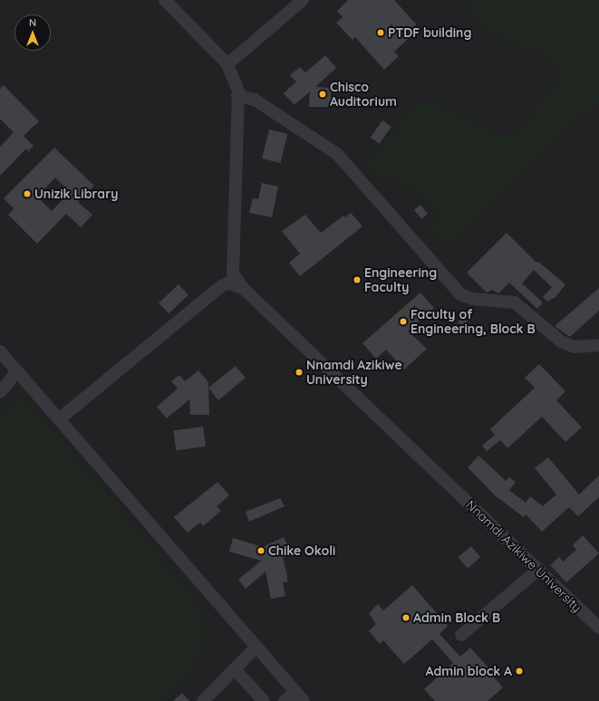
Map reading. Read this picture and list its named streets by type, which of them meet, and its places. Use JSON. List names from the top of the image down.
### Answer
{
  "streets": {
    "street": ["Nnamdi Azikiwe University"]
  },
  "places": [
    "PTDF building",
    "Chisco Auditorium",
    "Unizik Library",
    "Engineering Faculty",
    "Faculty of Engineering, Block B",
    "Nnamdi Azikiwe University",
    "Chike Okoli",
    "Admin Block B",
    "Admin block A"
  ],
  "north": "top"
}
